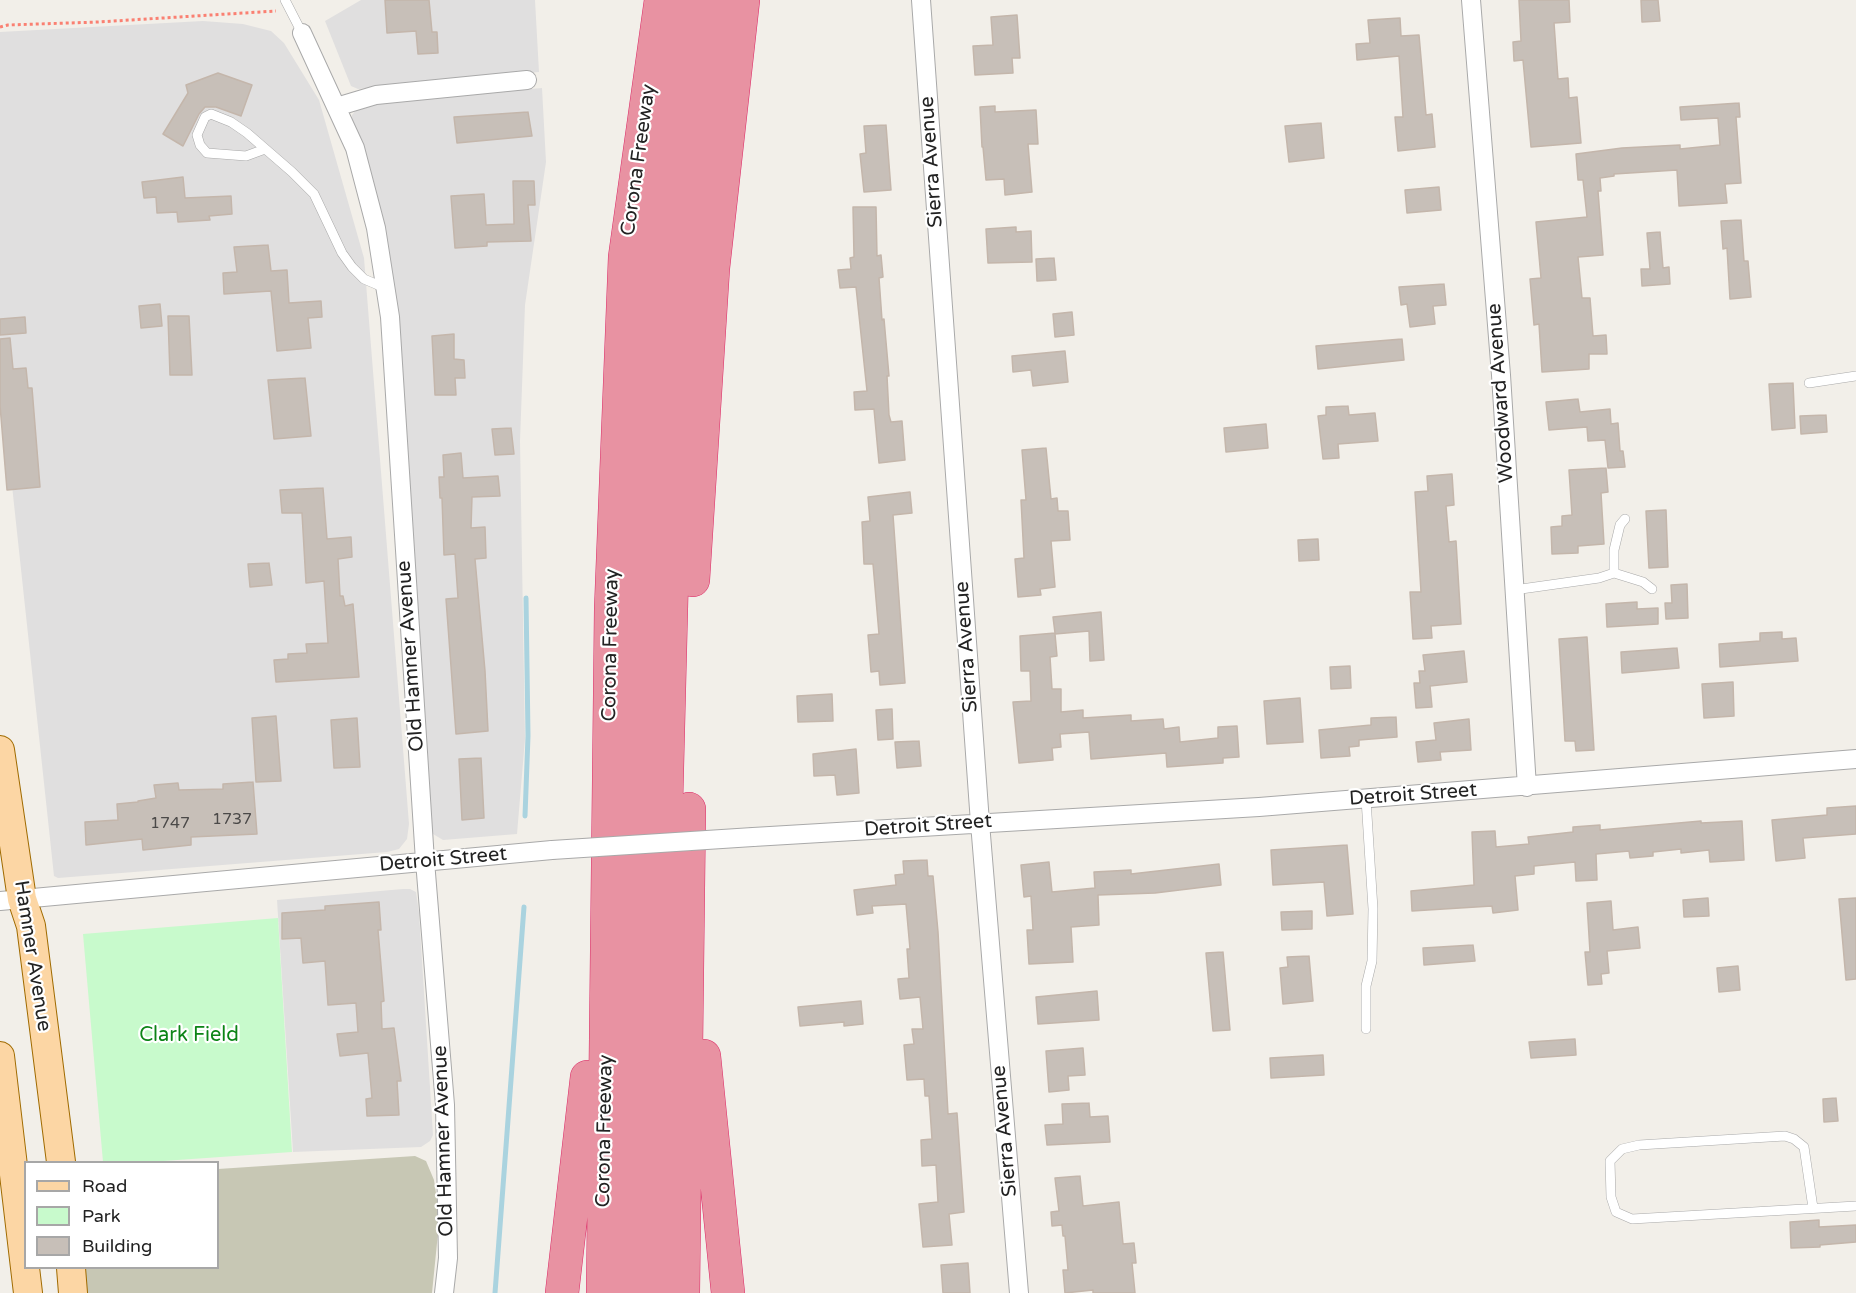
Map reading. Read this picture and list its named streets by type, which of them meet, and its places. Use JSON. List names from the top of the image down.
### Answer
{
  "streets": {
    "highway": ["Corona Freeway"],
    "main road": ["Hamner Avenue"],
    "street": [
      "Sierra Avenue",
      "Woodward Avenue",
      "Old Hamner Avenue",
      "Detroit Street"
    ]
  },
  "crossings": [
    ["Sierra Avenue", "Detroit Street"],
    ["Woodward Avenue", "Detroit Street"],
    ["Old Hamner Avenue", "Detroit Street"],
    ["Detroit Street", "Hamner Avenue"]
  ],
  "parks": ["Clark Field"],
  "house_numbers": ["1737", "1747"],
  "legend": ["Road", "Park", "Building"]
}
